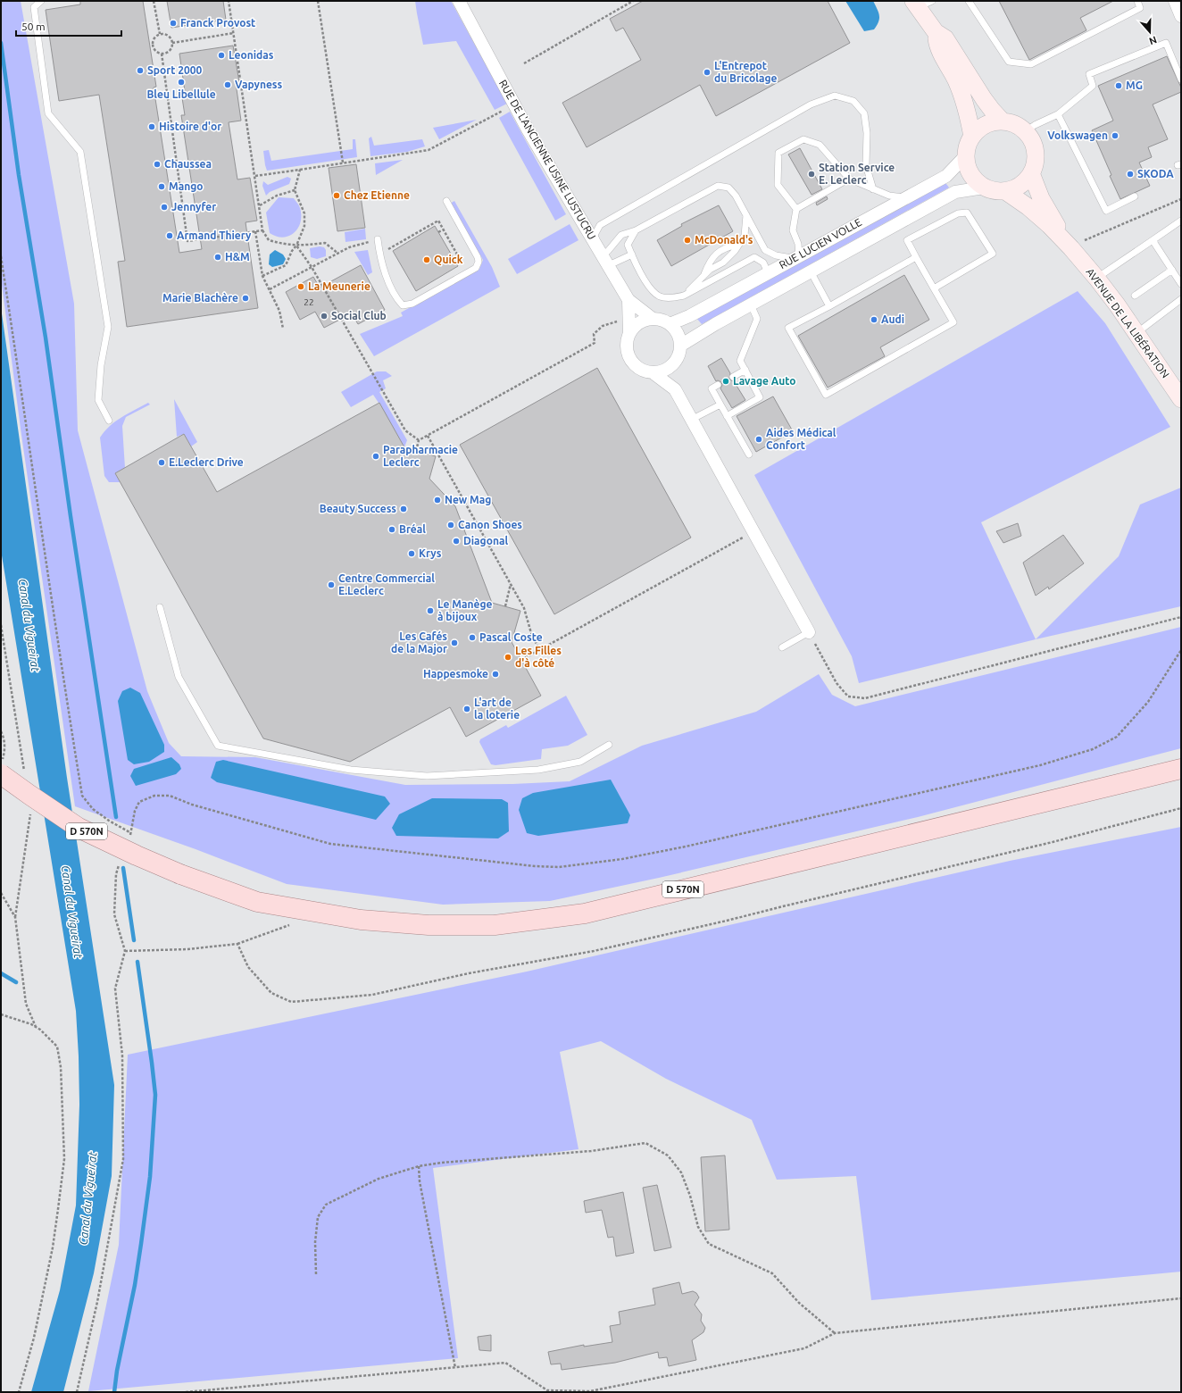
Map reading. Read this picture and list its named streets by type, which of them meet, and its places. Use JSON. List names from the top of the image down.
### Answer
{
  "streets": {
    "main road": ["AVENUE DE LA LIBÉRATION", "D 570N"],
    "street": ["RUE DE L'ANCIENNE USINE LUSTUCRU", "RUE LUCIEN VOLLE"]
  },
  "crossings": [
    ["RUE DE L'ANCIENNE USINE LUSTUCRU", "RUE LUCIEN VOLLE"],
    ["RUE LUCIEN VOLLE", "AVENUE DE LA LIBÉRATION"]
  ],
  "water": ["Canal du Vigueirat"],
  "places": [
    "Franck Provost",
    "Leonidas",
    "Sport 2000",
    "L'Entrepot du Bricolage",
    "Bleu Libellule",
    "Vapyness",
    "MG",
    "Histoire d'or",
    "Volkswagen",
    "Chaussea",
    "Station Service E. Leclerc",
    "SKODA",
    "Mango",
    "Chez Etienne",
    "Jennyfer",
    "Armand Thiery",
    "McDonald's",
    "H&M",
    "Quick",
    "La Meunerie",
    "Marie Blachère",
    "Social Club",
    "Audi",
    "Lavage Auto",
    "Aides Médical Confort",
    "Parapharmacie Leclerc",
    "E.Leclerc Drive",
    "New Mag",
    "Beauty Success",
    "Canon Shoes",
    "Bréal",
    "Diagonal",
    "Krys",
    "Centre Commercial E.Leclerc",
    "Le Manège à bijoux",
    "Pascal Coste",
    "Les Cafés de la Major",
    "Les Filles d'à côté",
    "Happesmoke",
    "L'art de la loterie"
  ],
  "house_numbers": ["22"],
  "scale_bar": "50 m",
  "north": "bottom"
}
